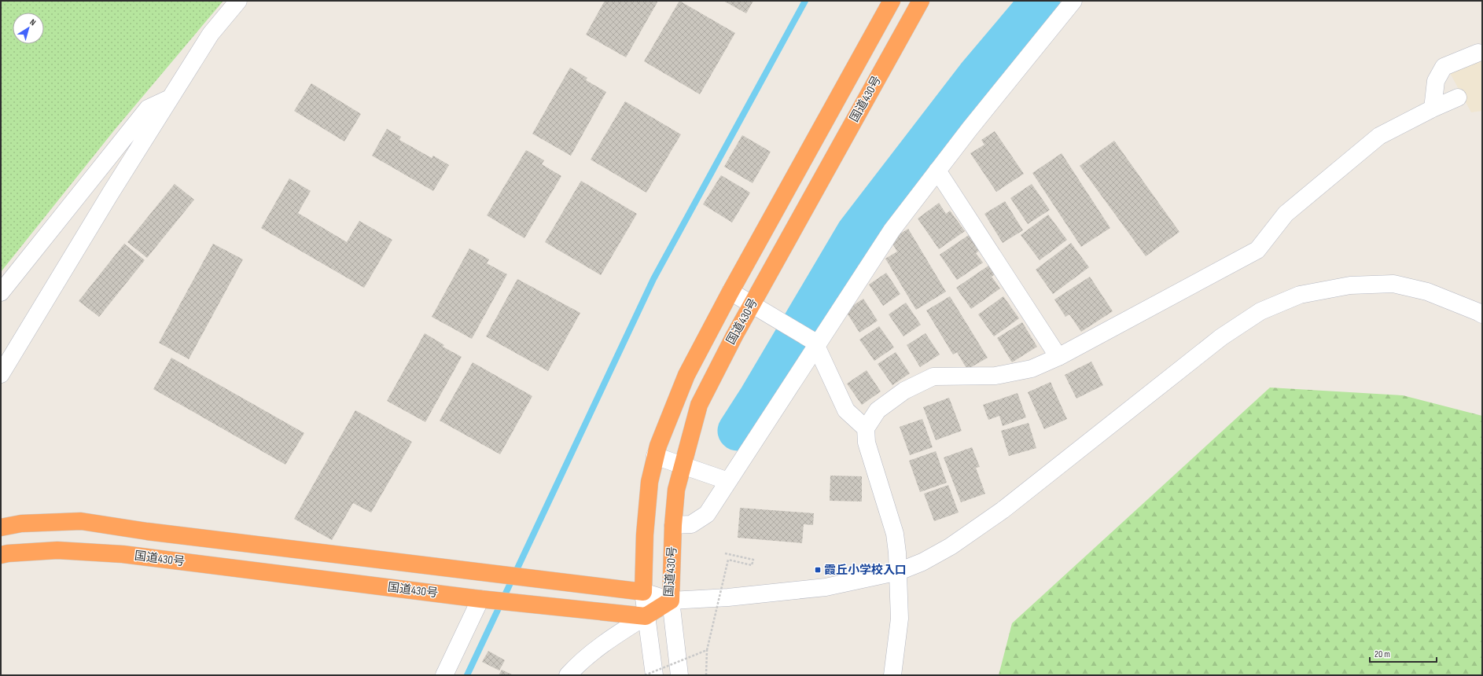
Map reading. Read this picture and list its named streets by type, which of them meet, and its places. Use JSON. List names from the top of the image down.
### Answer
{
  "streets": {
    "highway": ["国道430号"]
  },
  "places": {
    "transit": ["霞丘小学校入口"]
  },
  "scale_bar": "20 m",
  "north": "top right"
}
